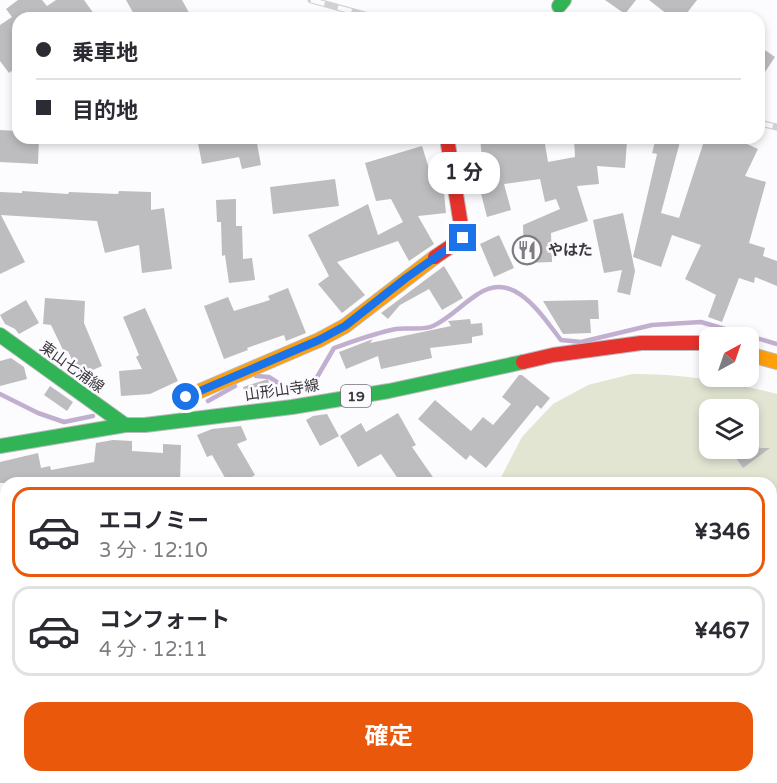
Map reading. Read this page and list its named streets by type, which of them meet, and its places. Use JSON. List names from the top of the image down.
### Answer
{
  "streets": {
    "main road": ["東山七浦線", "山形山寺線", "19"]
  },
  "crossings": [
    ["東山七浦線", "山形山寺線"]
  ],
  "places": {
    "restaurant": ["やはた"]
  },
  "north": "top right",
  "page": {
    "banner": ["乗車地", "目的地"],
    "bubble": "1 分",
    "list": [
      {
        "name": "エコノミー",
        "note": "3 分 · 12:10",
        "value": "¥346"
      },
      {
        "name": "コンフォート",
        "note": "4 分 · 12:11",
        "value": "¥467"
      }
    ],
    "buttons": "確定"
  }
}
